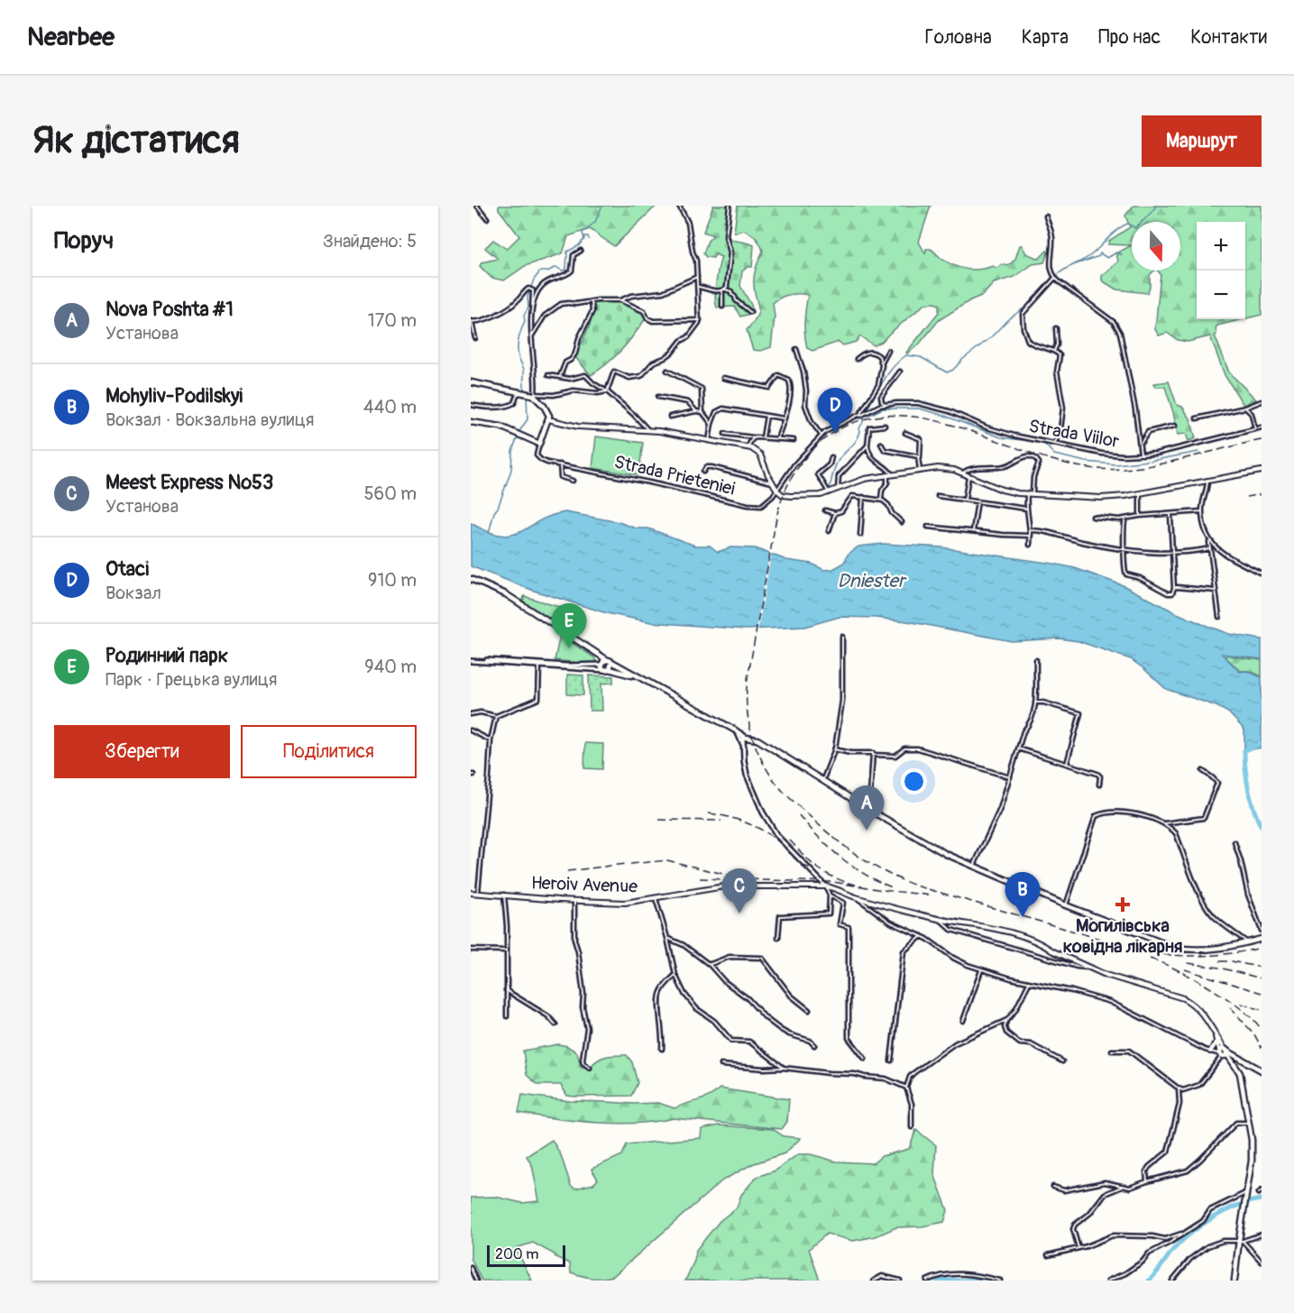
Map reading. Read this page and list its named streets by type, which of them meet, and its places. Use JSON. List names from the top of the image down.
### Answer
{
  "streets": {
    "main road": ["Heroiv Avenue"],
    "street": ["Strada Viilor", "Strada Prieteniei"]
  },
  "crossings": [
    ["Strada Viilor", "Strada Prieteniei"]
  ],
  "water": ["Dniester"],
  "places": {
    "health": ["Могилівська ковідна лікарня"]
  },
  "scale_bar": "200 m",
  "north": "bottom",
  "page": {
    "header": "Nearbee",
    "nav": [
      "Головна",
      "Карта",
      "Про нас",
      "Контакти"
    ],
    "buttons": [
      "Маршрут",
      ["Зберегти", "Поділитися"]
    ],
    "title": "Як дістатися",
    "heading": ["Поруч", "Знайдено: 5"],
    "map_buttons": ["+", "−"],
    "list": [
      {
        "mark": "A",
        "name": "Nova Poshta #1",
        "note": "Установа",
        "value": "170 m"
      },
      {
        "mark": "B",
        "name": "Mohyliv-Podilskyi",
        "note": "Вокзал · Вокзальна вулиця",
        "value": "440 m"
      },
      {
        "mark": "C",
        "name": "Meest Express №53",
        "note": "Установа",
        "value": "560 m"
      },
      {
        "mark": "D",
        "name": "Otaci",
        "note": "Вокзал",
        "value": "910 m"
      },
      {
        "mark": "E",
        "name": "Родинний парк",
        "note": "Парк · Грецька вулиця",
        "value": "940 m"
      }
    ],
    "pins": [
      "D",
      "E",
      "A",
      "C",
      "B"
    ],
    "scale": "200 m"
  }
}
